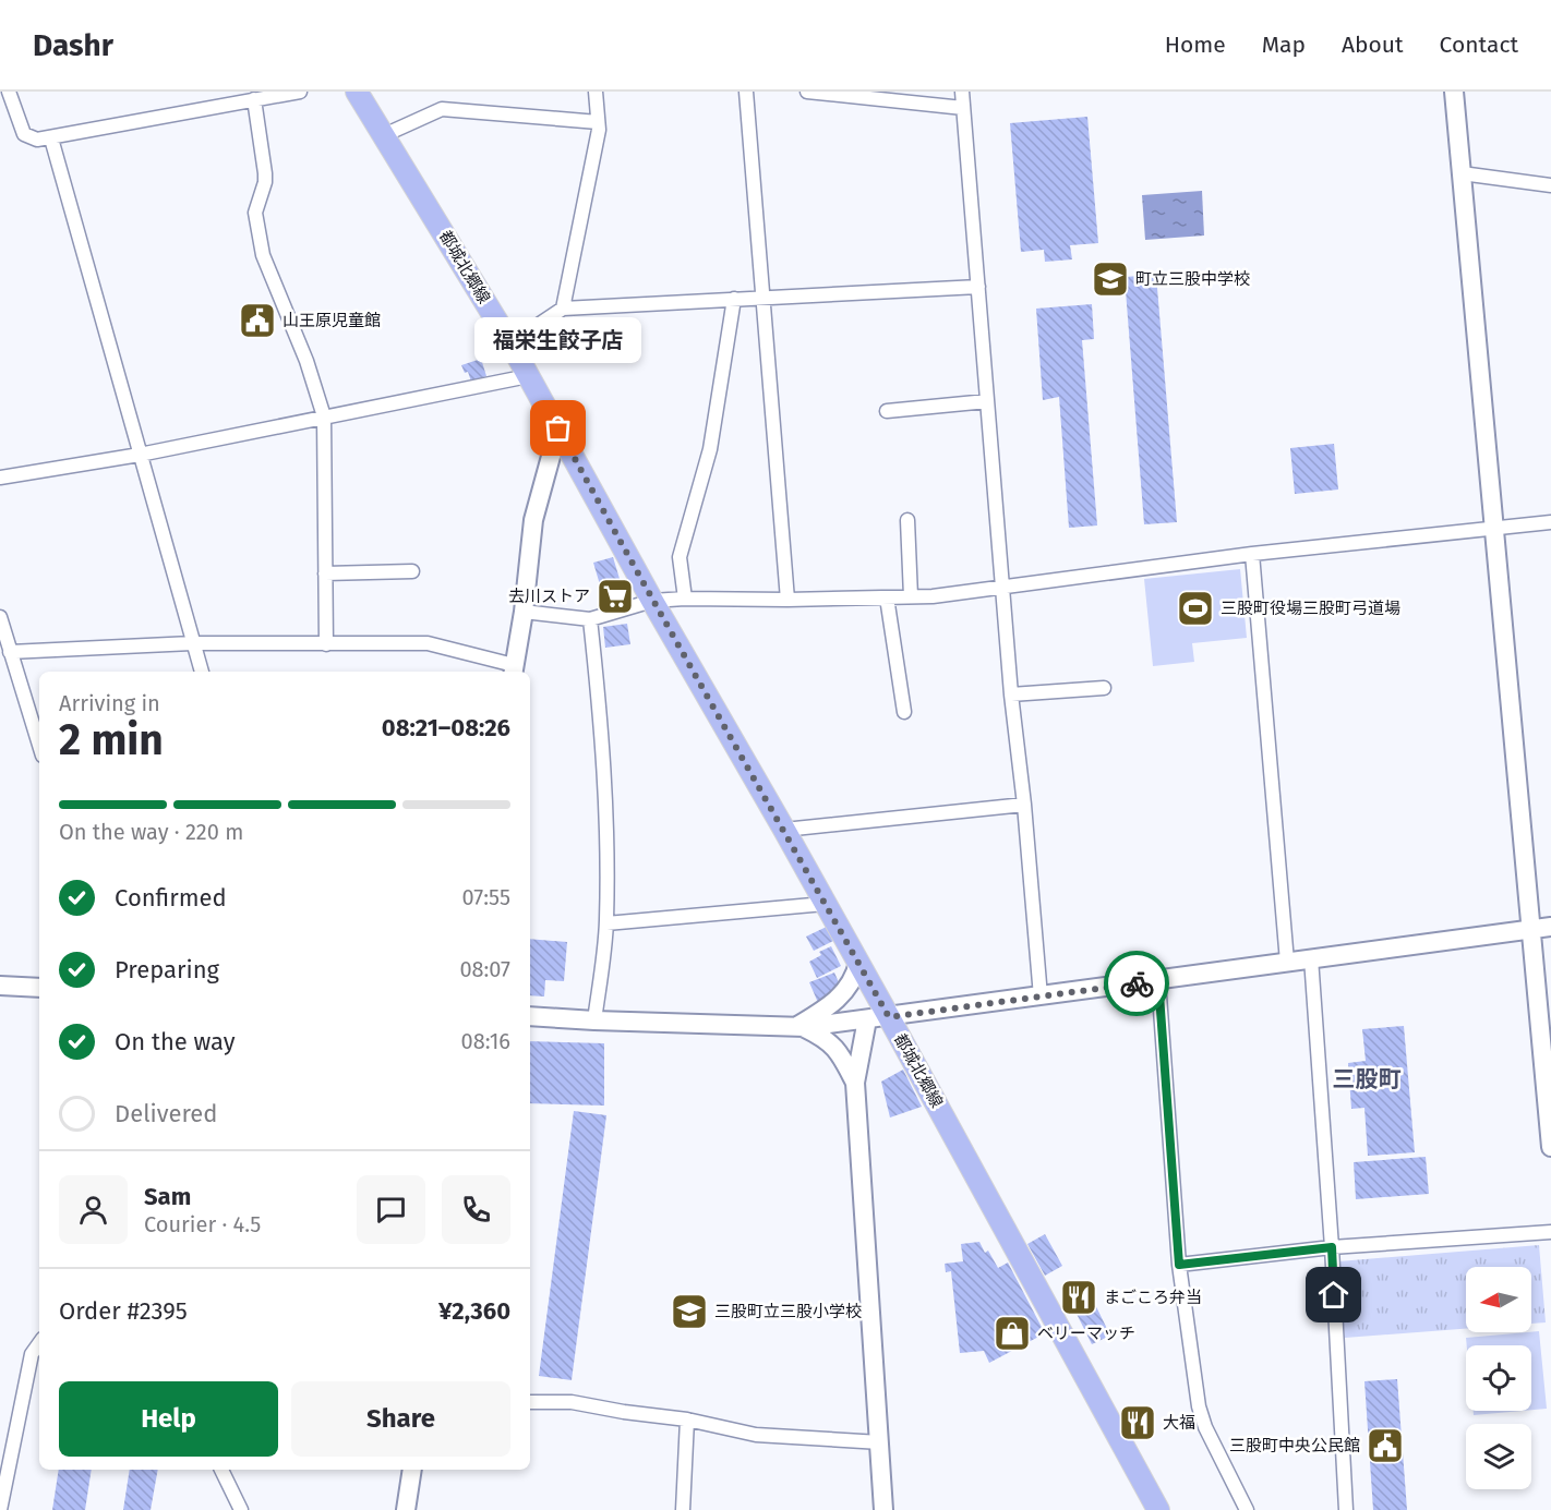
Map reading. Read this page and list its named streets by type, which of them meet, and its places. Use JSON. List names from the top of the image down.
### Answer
{
  "streets": {
    "main road": ["都城北郷線"]
  },
  "districts": ["三股町"],
  "places": {
    "school or university": ["町立三股中学校", "三股町立三股小学校"],
    "public building": ["山王原児童館", "三股町中央公民館"],
    "other": ["福栄生餃子店"],
    "supermarket": ["去川ストア"],
    "sports": ["三股町役場三股町弓道場"],
    "restaurant": ["まごころ弁当", "大福"],
    "shop": ["ベリーマッチ"]
  },
  "north": "left",
  "page": {
    "header": "Dashr",
    "nav": [
      "Home",
      "Map",
      "About",
      "Contact"
    ],
    "bubble": "福栄生餃子店",
    "heading": ["2 min", "Arriving in", "08:21–08:26"],
    "panel": [
      "Sam",
      "Courier · 4.5",
      "Order #2395",
      "¥2,360"
    ],
    "bar": "On the way · 220 m",
    "list": [
      ["Confirmed", "07:55"],
      ["Preparing", "08:07"],
      ["On the way", "08:16"],
      "Delivered"
    ],
    "buttons": ["Help", "Share"]
  }
}
